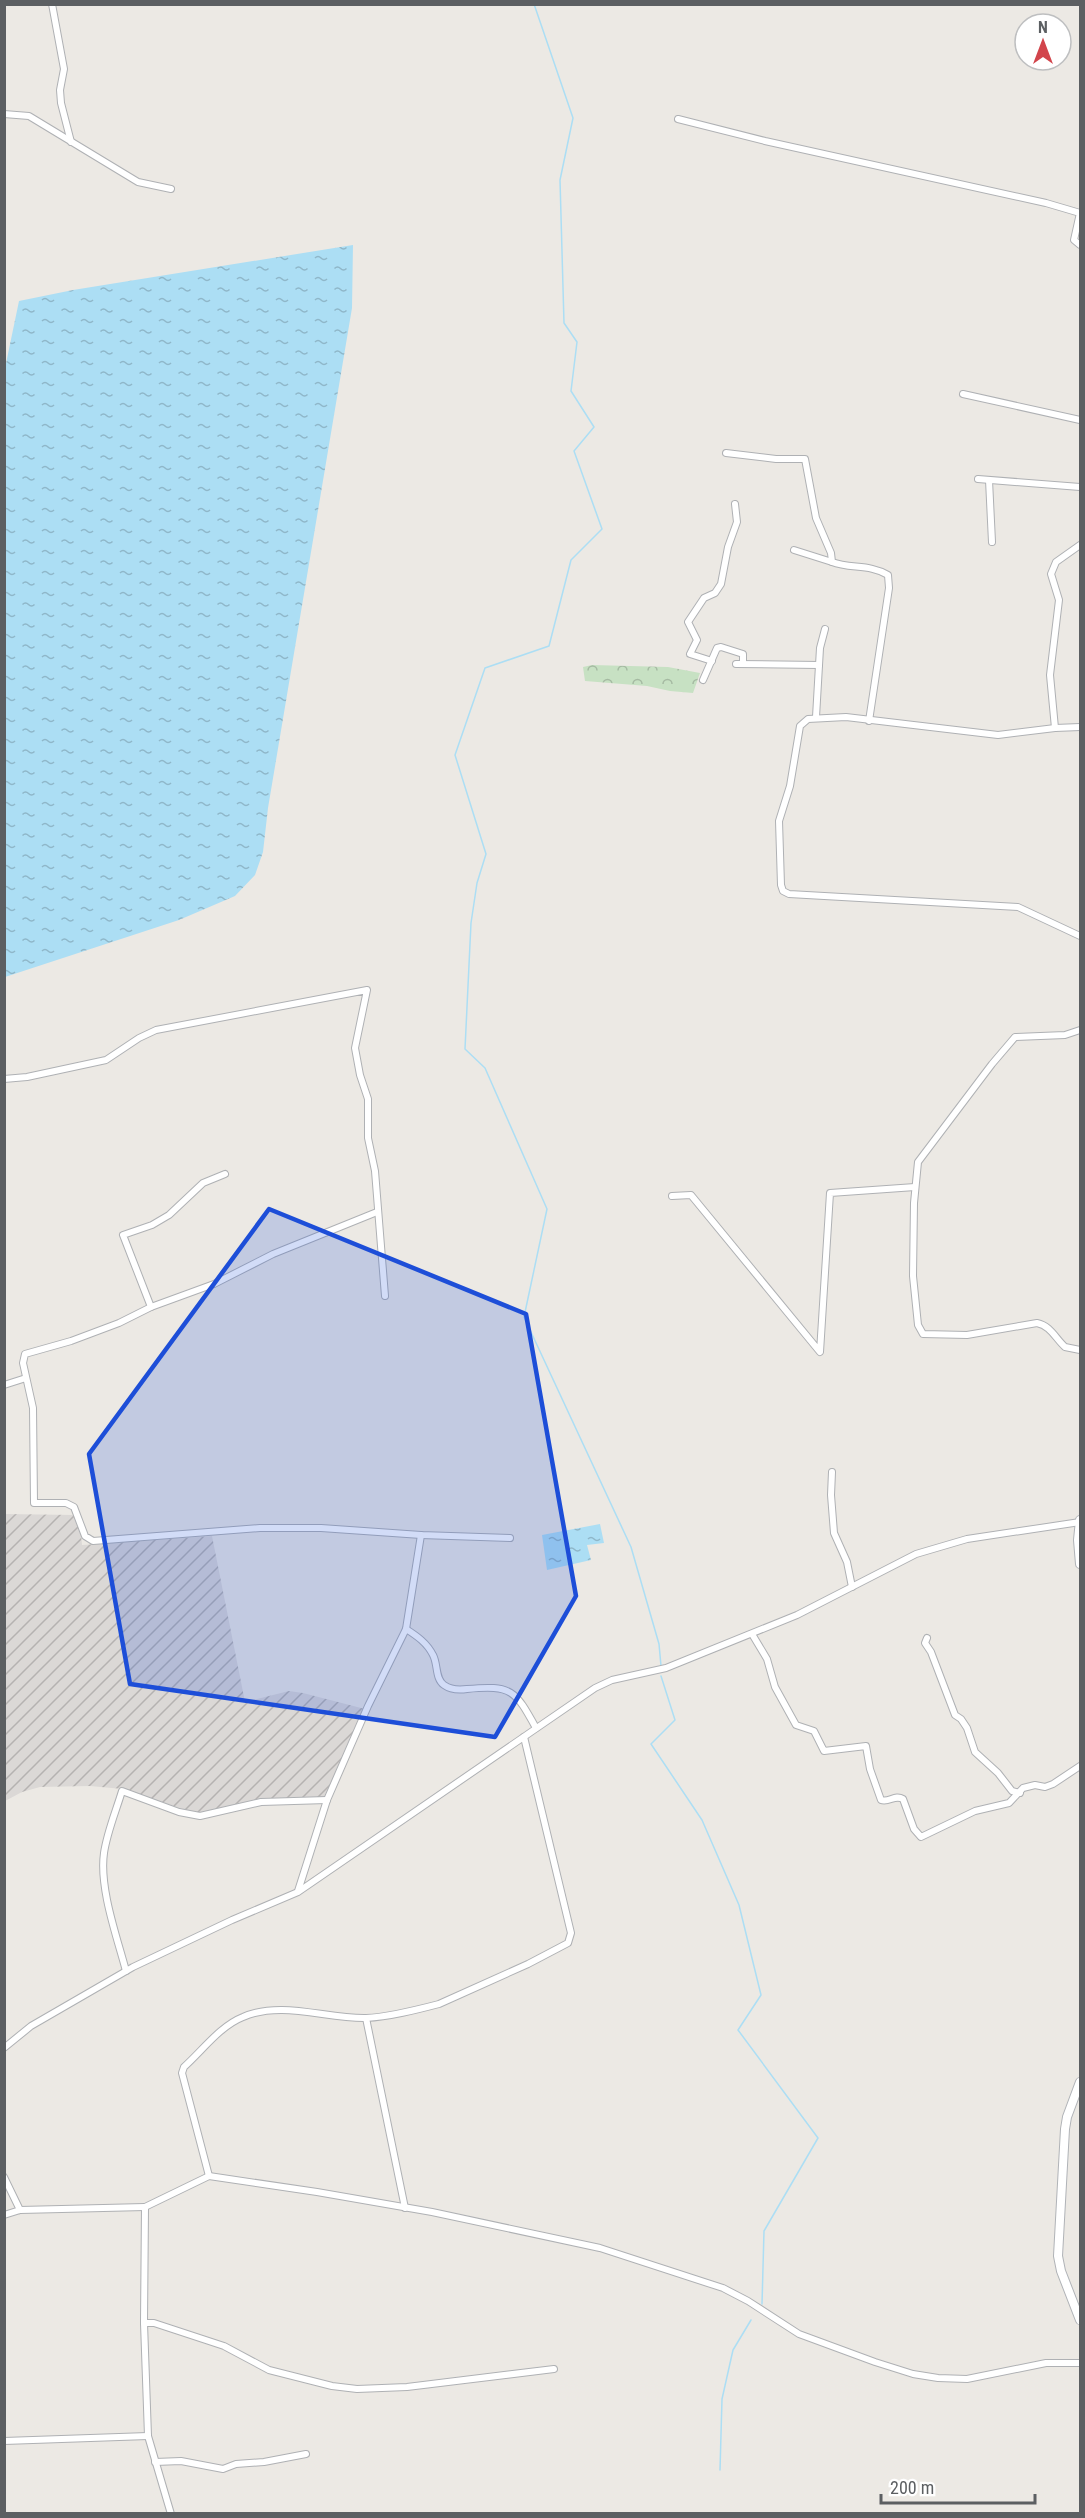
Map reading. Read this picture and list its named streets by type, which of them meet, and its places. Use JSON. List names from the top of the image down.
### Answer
{
  "scale_bar": "200 m",
  "north": "top"
}
